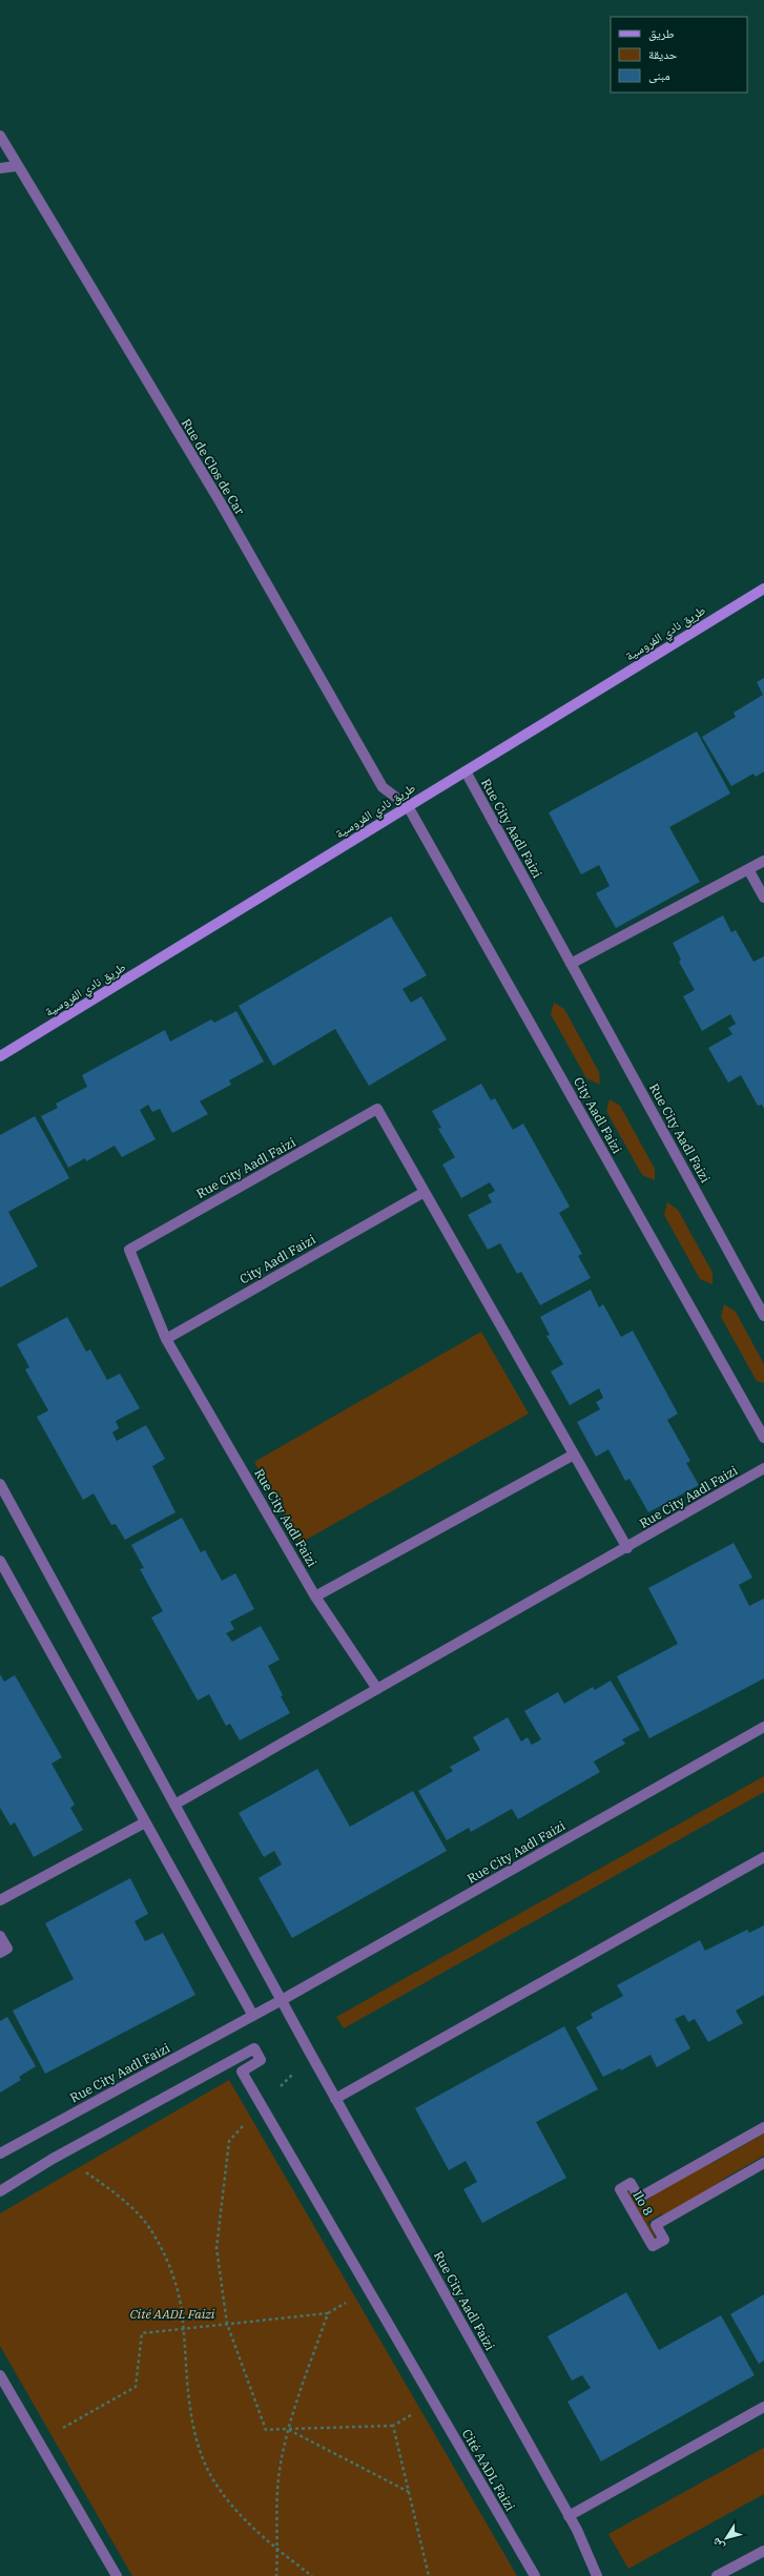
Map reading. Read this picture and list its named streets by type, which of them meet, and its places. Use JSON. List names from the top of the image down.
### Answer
{
  "streets": {
    "main road": ["طريق نادي الفروسية"],
    "street": [
      "Rue de Clos de Car",
      "Rue City Aadl Faizi",
      "City Aadl Faizi",
      "Ilo 8",
      "Cité AADL Faizi"
    ]
  },
  "crossings": [
    ["Rue de Clos de Car", "طريق نادي الفروسية"],
    ["Rue de Clos de Car", "City Aadl Faizi"],
    ["طريق نادي الفروسية", "Rue City Aadl Faizi"],
    ["طريق نادي الفروسية", "City Aadl Faizi"],
    ["Rue City Aadl Faizi", "City Aadl Faizi"]
  ],
  "parks": ["Cité AADL Faizi"],
  "legend": ["طريق", "حديقة", "مبنى"],
  "north": "bottom left"
}
